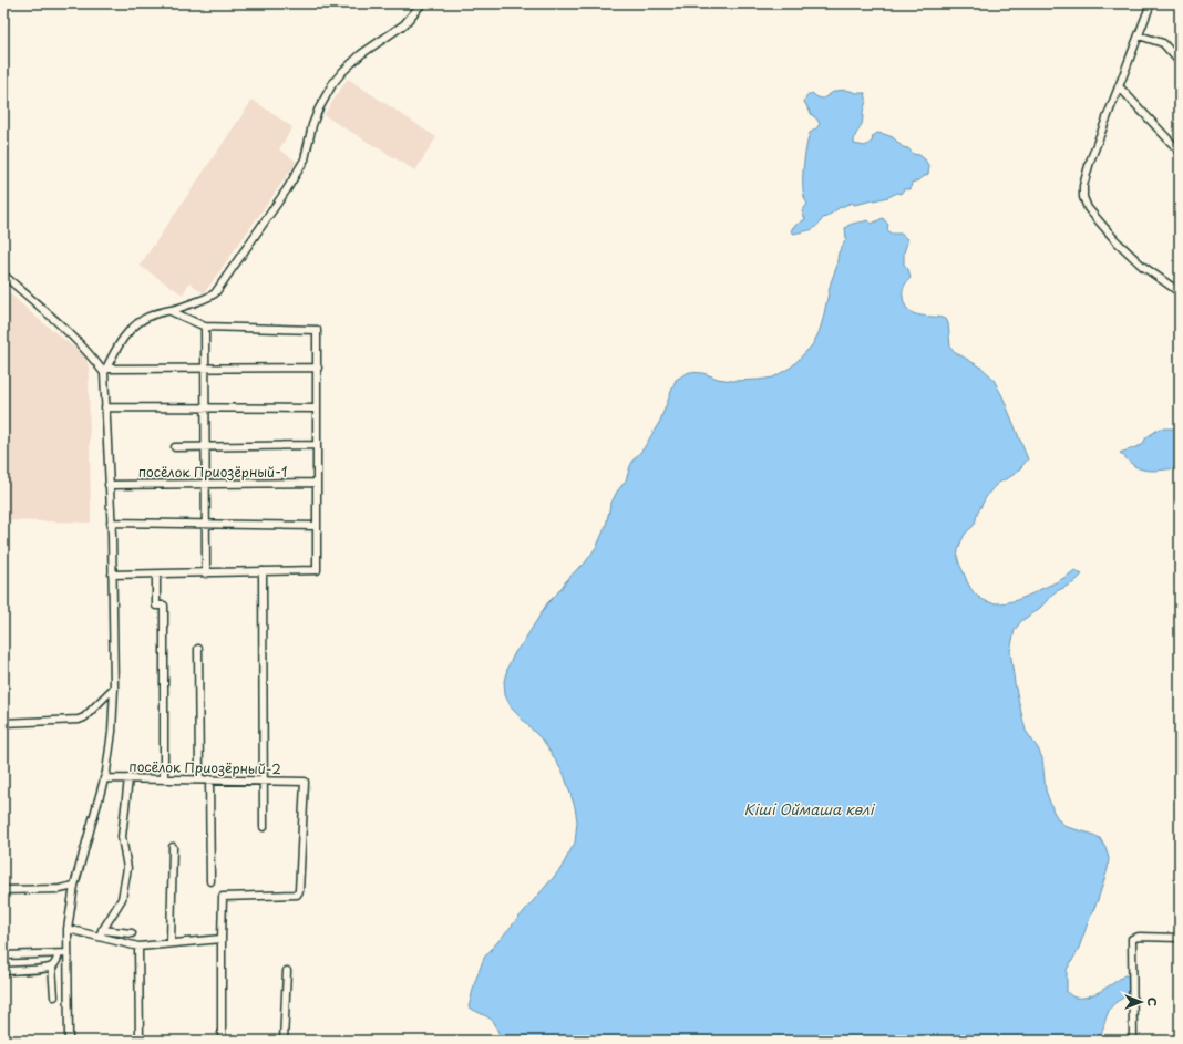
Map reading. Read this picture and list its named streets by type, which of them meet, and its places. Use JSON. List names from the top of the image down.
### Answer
{
  "streets": {
    "street": ["посёлок Приозёрный-1", "посёлок Приозёрный-2"]
  },
  "water": ["Кіші Оймаша көлi"],
  "north": "right"
}
